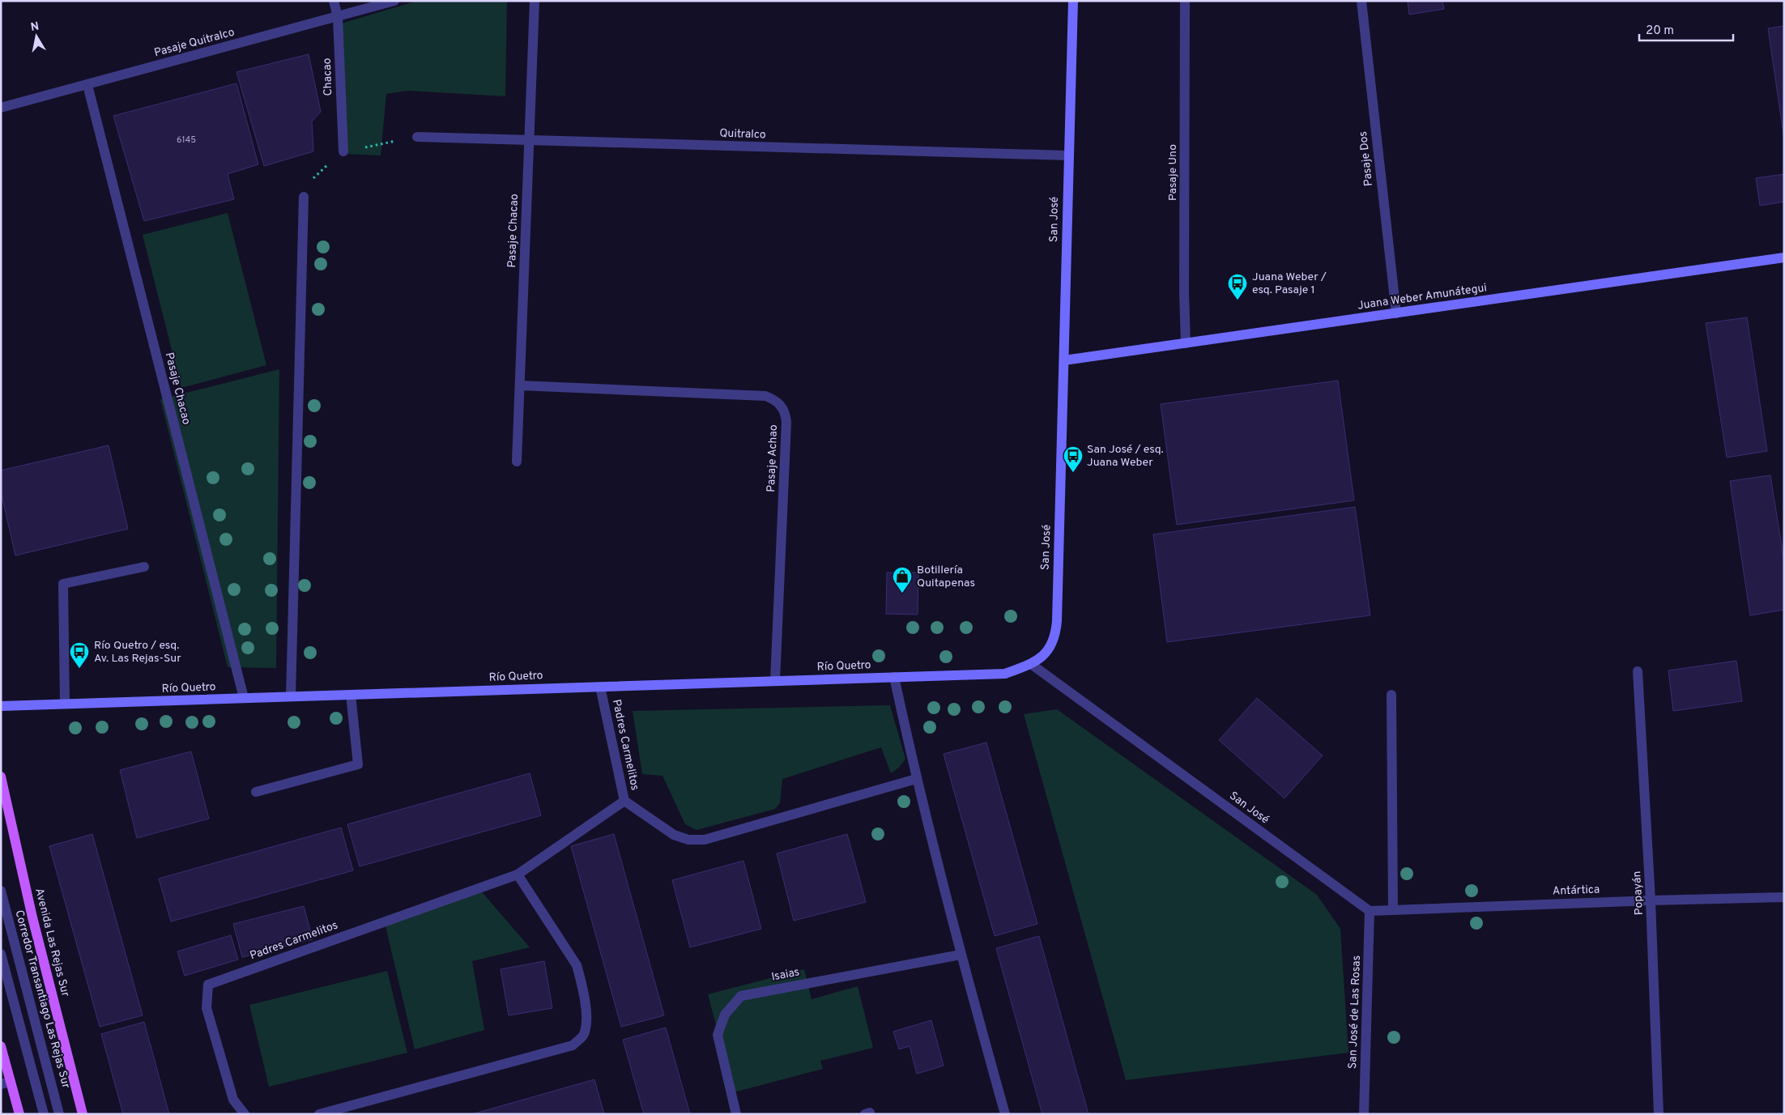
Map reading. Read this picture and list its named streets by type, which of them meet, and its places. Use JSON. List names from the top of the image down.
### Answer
{
  "streets": {
    "main road": ["Avenida Las Rejas Sur"],
    "street": [
      "Pasaje Quitralco",
      "Chacao",
      "Quitralco",
      "Pasaje Dos",
      "Pasaje Uno",
      "San José",
      "Pasaje Chacao",
      "Juana Weber Amunátegui",
      "Pasaje Achao",
      "Río Quetro",
      "Padres Carmelitos",
      "Antártica",
      "Popayán",
      "Isaias",
      "Corredor Transantiago Las Rejas Sur",
      "San José de Las Rosas"
    ]
  },
  "crossings": [
    ["Pasaje Quitralco", "Chacao"],
    ["Pasaje Quitralco", "Pasaje Chacao"],
    ["Quitralco", "San José"],
    ["Quitralco", "Pasaje Chacao"],
    ["Pasaje Dos", "Juana Weber Amunátegui"],
    ["Pasaje Uno", "Juana Weber Amunátegui"],
    ["San José", "Juana Weber Amunátegui"],
    ["San José", "Río Quetro"],
    ["San José", "Antártica"],
    ["San José", "San José de Las Rosas"],
    ["Pasaje Chacao", "Pasaje Achao"],
    ["Pasaje Chacao", "Río Quetro"],
    ["Pasaje Achao", "Río Quetro"],
    ["Río Quetro", "Padres Carmelitos"],
    ["Antártica", "Popayán"],
    ["Antártica", "San José de Las Rosas"]
  ],
  "places": {
    "bus stop": ["Juana Weber / esq. Pasaje 1", "San José / esq. Juana Weber", "Río Quetro / esq. Av. Las Rejas-Sur"],
    "shop": ["Botillería Quitapenas"]
  },
  "house_numbers": ["6145"],
  "scale_bar": "20 m",
  "north": "top"
}
